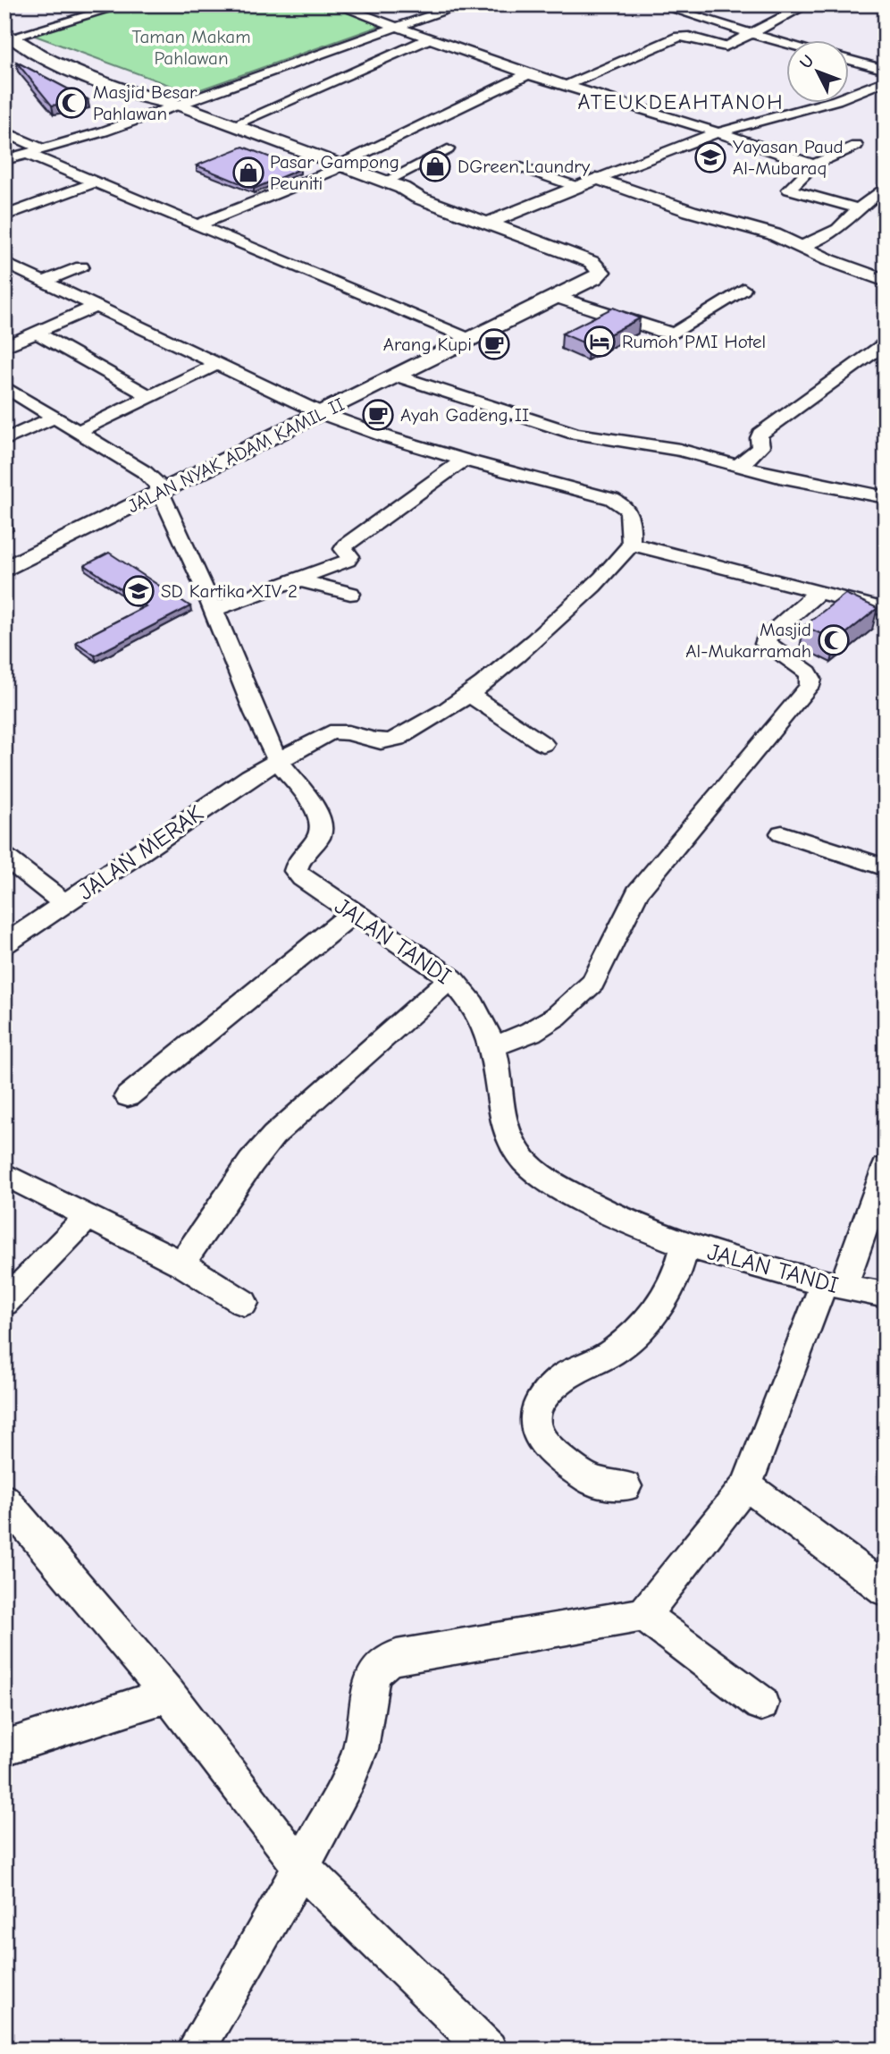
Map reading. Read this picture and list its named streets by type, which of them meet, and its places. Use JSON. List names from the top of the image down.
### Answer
{
  "streets": {
    "street": ["JALAN NYAK ADAM KAMIL II", "JALAN MERAK", "JALAN TANDI"]
  },
  "crossings": [
    ["JALAN NYAK ADAM KAMIL II", "JALAN TANDI"],
    ["JALAN MERAK", "JALAN TANDI"]
  ],
  "districts": ["ATEUKDEAHTANOH"],
  "parks": ["Taman Makam Pahlawan"],
  "places": {
    "mosque": ["Masjid Besar Pahlawan", "Masjid Al-Mukarramah"],
    "school or university": ["Yayasan Paud Al-Mubaraq", "SD Kartika XIV 2"],
    "shop": ["DGreen Laundry", "Pasar Gampong Peuniti"],
    "hotel": ["Rumoh PMI Hotel"],
    "cafe": ["Arang Kupi", "Ayah Gadeng II"]
  },
  "north": "top left"
}
